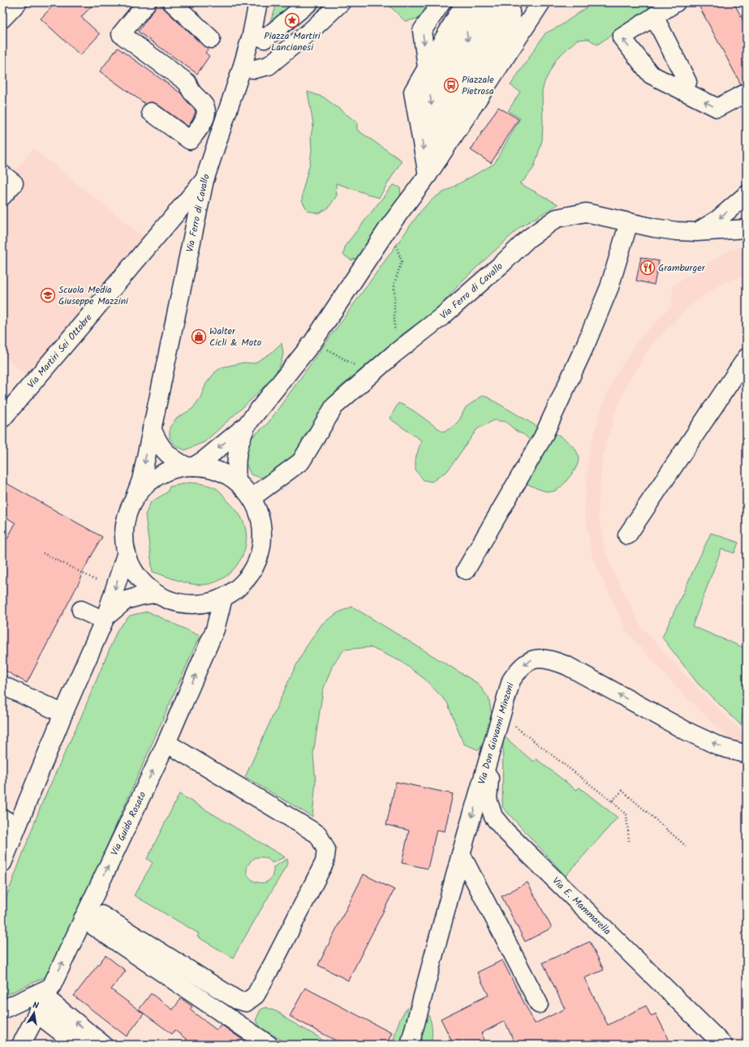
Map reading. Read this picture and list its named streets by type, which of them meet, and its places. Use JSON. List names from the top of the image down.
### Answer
{
  "streets": {
    "street": [
      "Via Ferro di Cavallo",
      "Via Martiri Sei Ottobre",
      "Via Don Giovanni Minzoni",
      "Via Guido Rosato",
      "Via E. Mammarella"
    ]
  },
  "crossings": [
    ["Via Ferro di Cavallo", "Via Martiri Sei Ottobre"],
    ["Via Don Giovanni Minzoni", "Via E. Mammarella"]
  ],
  "places": {
    "place": ["Piazza Martiri Lancianesi"],
    "bus stop": ["Piazzale Pietrosa"],
    "restaurant": ["Gramburger"],
    "school or university": ["Scuola Media Giuseppe Mazzini"],
    "shop": ["Walter Cicli & Moto"]
  },
  "north": "top"
}
